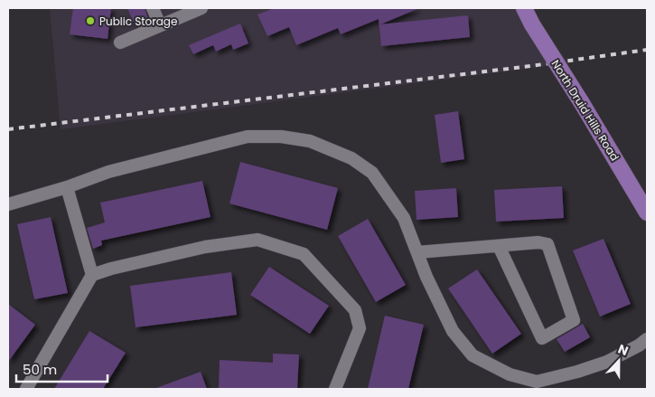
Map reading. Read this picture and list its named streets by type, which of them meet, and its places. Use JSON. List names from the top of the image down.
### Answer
{
  "streets": {
    "main road": ["North Druid Hills Road"]
  },
  "places": ["Public Storage"],
  "scale_bar": "50 m",
  "north": "top"
}
